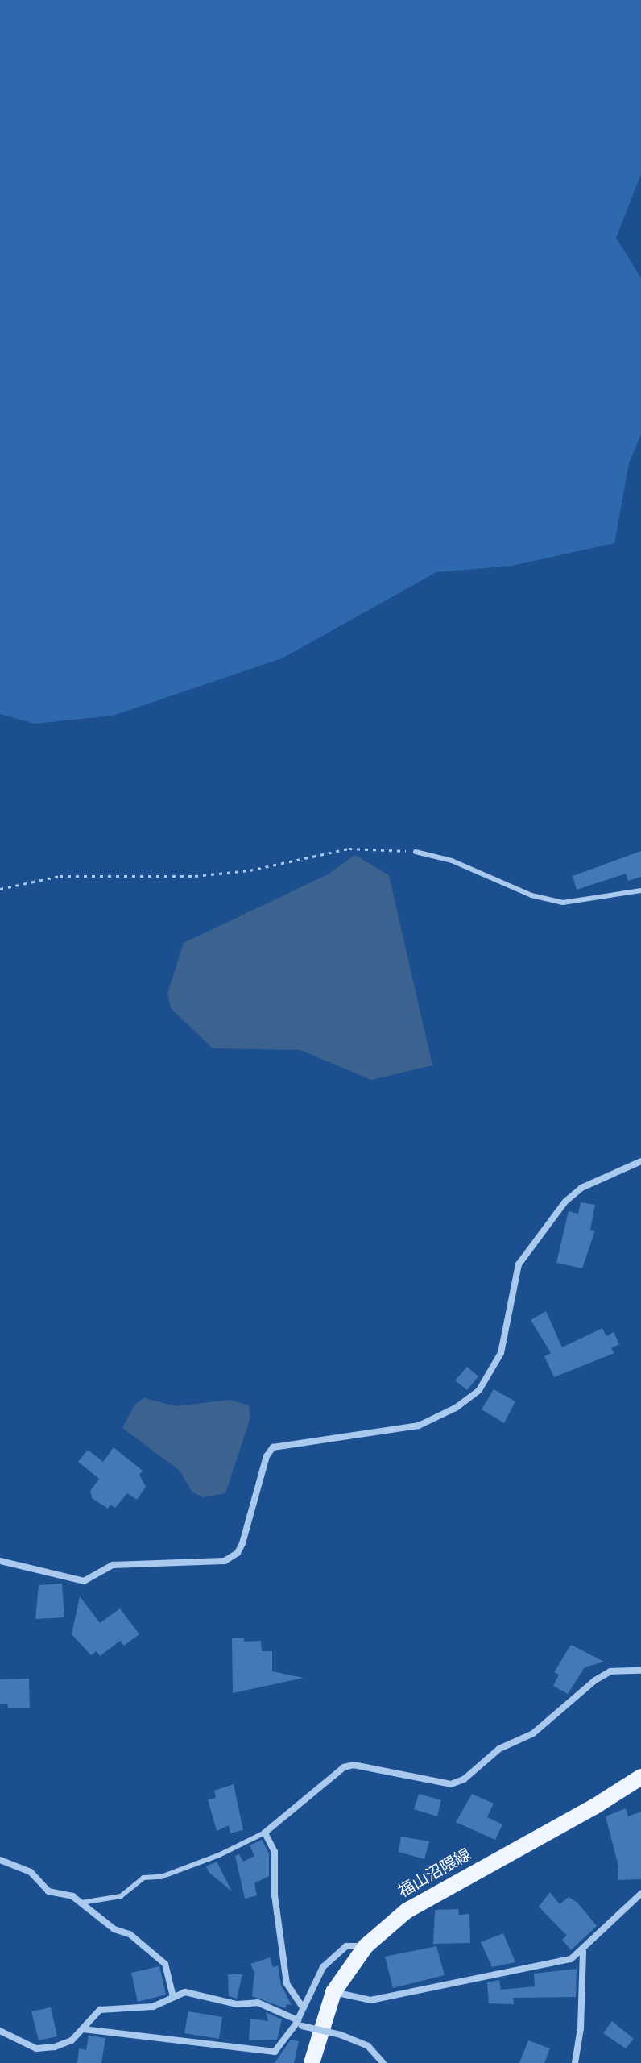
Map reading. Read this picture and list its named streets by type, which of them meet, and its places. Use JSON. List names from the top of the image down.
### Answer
{
  "streets": {
    "main road": ["福山沼隈線"]
  }
}
